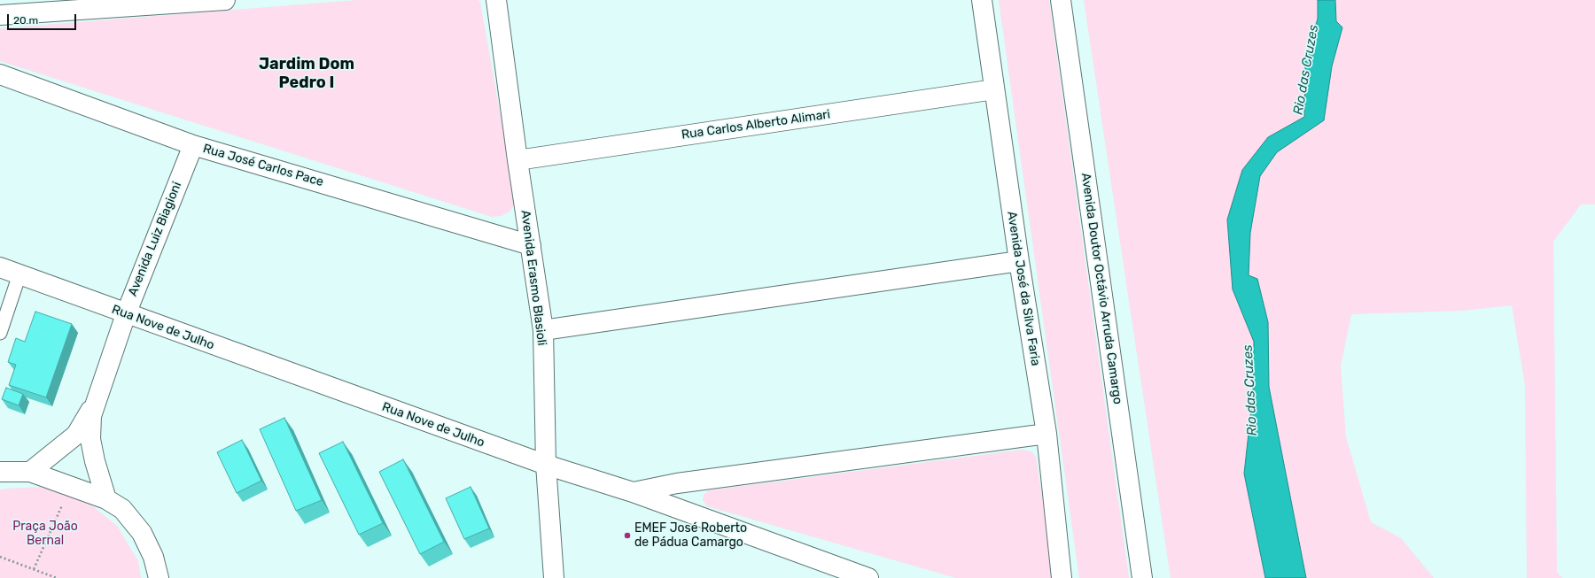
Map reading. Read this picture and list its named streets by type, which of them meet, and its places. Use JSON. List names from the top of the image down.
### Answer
{
  "streets": {
    "street": [
      "Rua Carlos Alberto Alimari",
      "Rua José Carlos Pace",
      "Avenida Luiz Biagioni",
      "Avenida Erasmo Blasioli",
      "Avenida José da Silva Faria",
      "Avenida Doutor Octávio Arruda Camargo",
      "Rua Nove de Julho"
    ]
  },
  "crossings": [
    ["Rua Carlos Alberto Alimari", "Avenida Erasmo Blasioli"],
    ["Rua Carlos Alberto Alimari", "Avenida José da Silva Faria"],
    ["Rua José Carlos Pace", "Avenida Luiz Biagioni"],
    ["Rua José Carlos Pace", "Avenida Erasmo Blasioli"],
    ["Avenida Luiz Biagioni", "Rua Nove de Julho"],
    ["Avenida Erasmo Blasioli", "Rua Nove de Julho"]
  ],
  "districts": ["Jardim Dom Pedro I"],
  "water": ["Rio das Cruzes"],
  "parks": ["Praça João Bernal"],
  "places": ["EMEF José Roberto de Pádua Camargo"],
  "scale_bar": "20 m"
}
